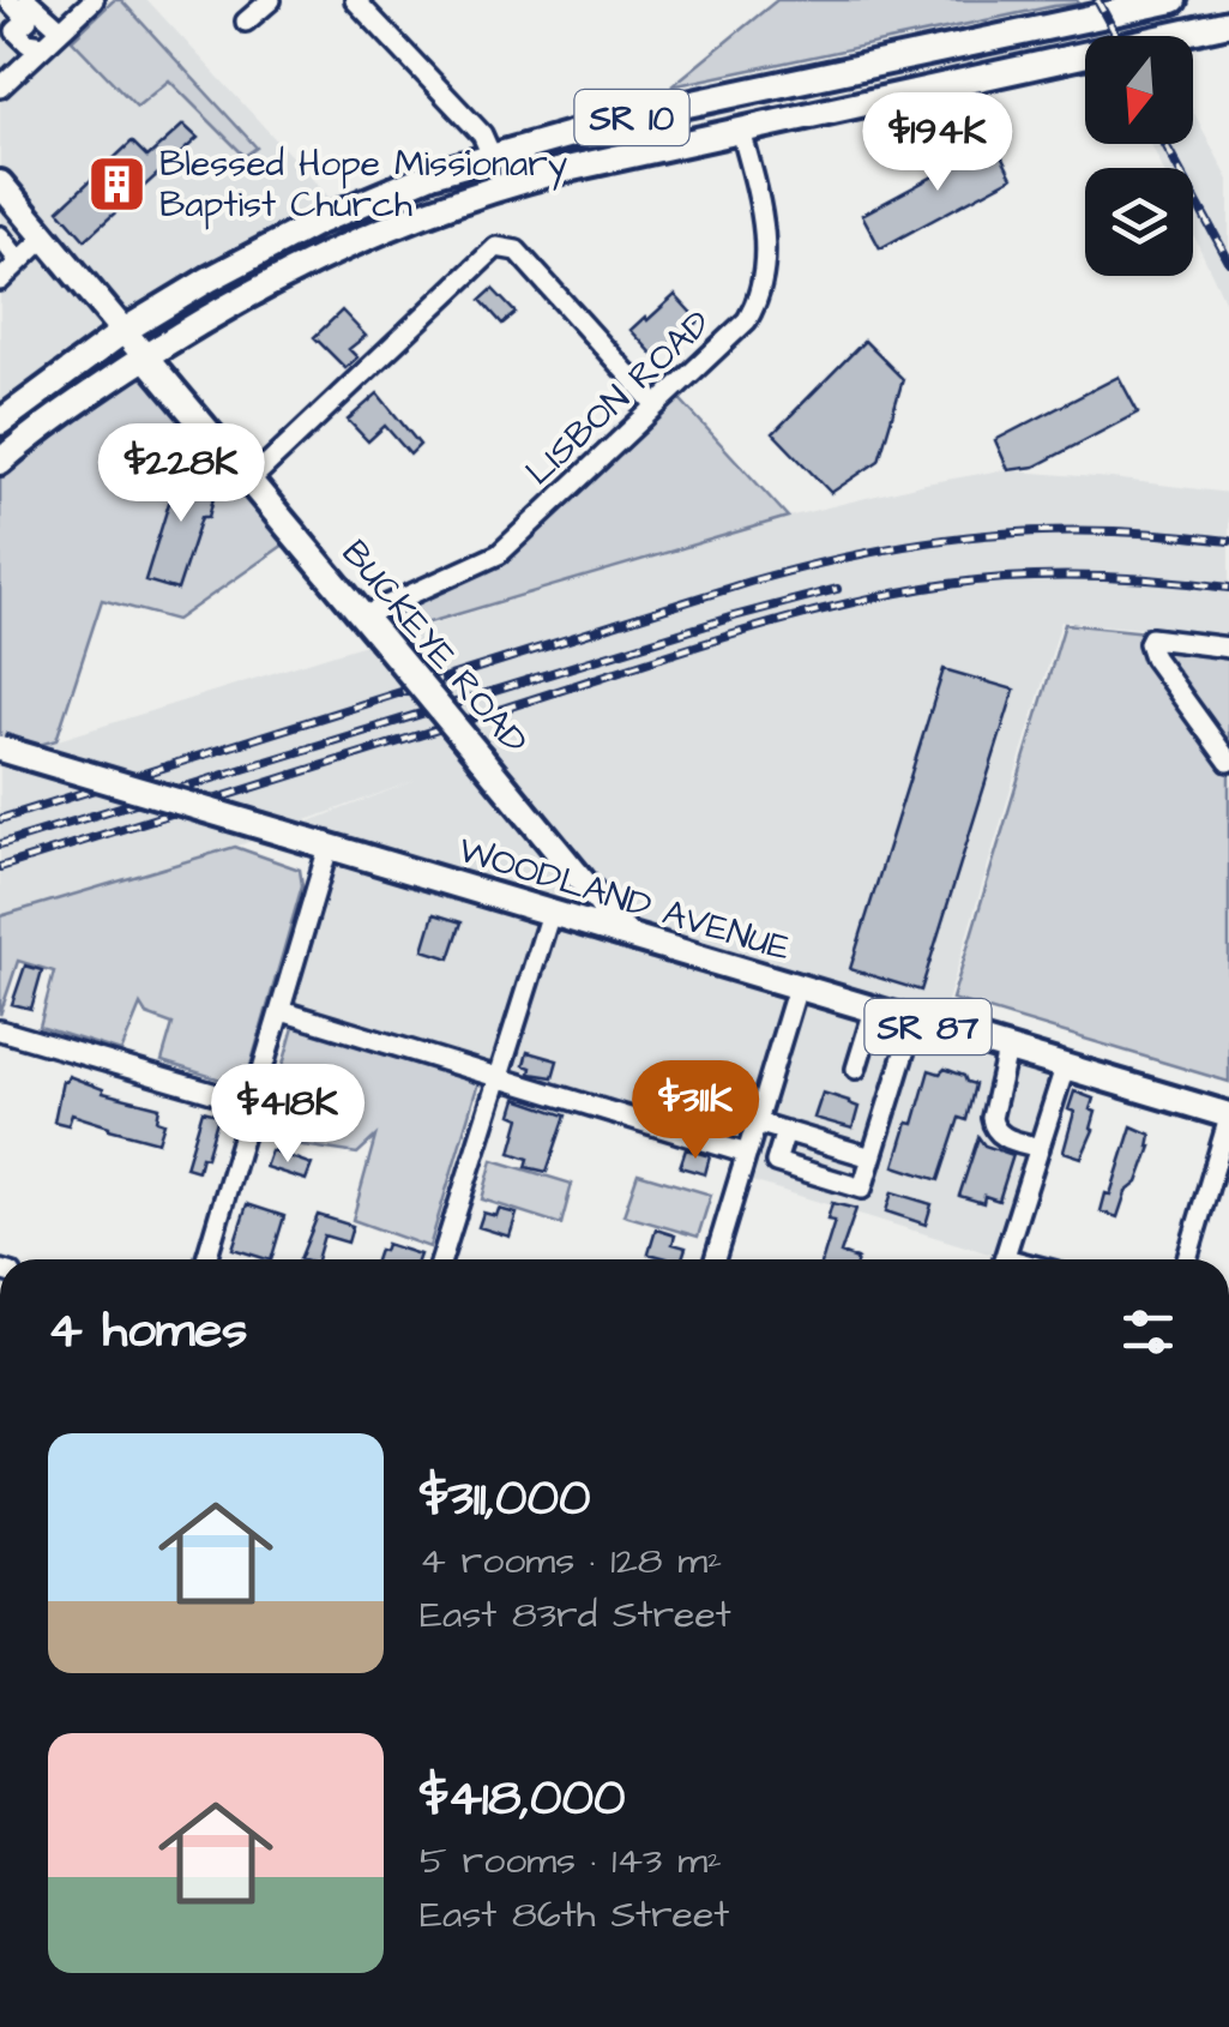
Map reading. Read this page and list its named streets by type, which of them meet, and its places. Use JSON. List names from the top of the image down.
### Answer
{
  "streets": {
    "main road": [
      "SR 10",
      "BUCKEYE ROAD",
      "WOODLAND AVENUE",
      "SR 87"
    ],
    "street": ["LISBON ROAD"]
  },
  "crossings": [
    ["SR 10", "LISBON ROAD"],
    ["SR 10", "BUCKEYE ROAD"],
    ["LISBON ROAD", "BUCKEYE ROAD"],
    ["BUCKEYE ROAD", "WOODLAND AVENUE"]
  ],
  "places": {
    "building": ["Blessed Hope Missionary Baptist Church"]
  },
  "north": "bottom",
  "page": {
    "price": [
      "$194K",
      "$228K",
      "$311K",
      "$418K"
    ],
    "heading": "4 homes",
    "list": [
      {
        "name": "$311,000",
        "note": "4 rooms · 128 m² · East 83rd Street"
      },
      {
        "name": "$418,000",
        "note": "5 rooms · 143 m² · East 86th Street"
      }
    ]
  }
}
